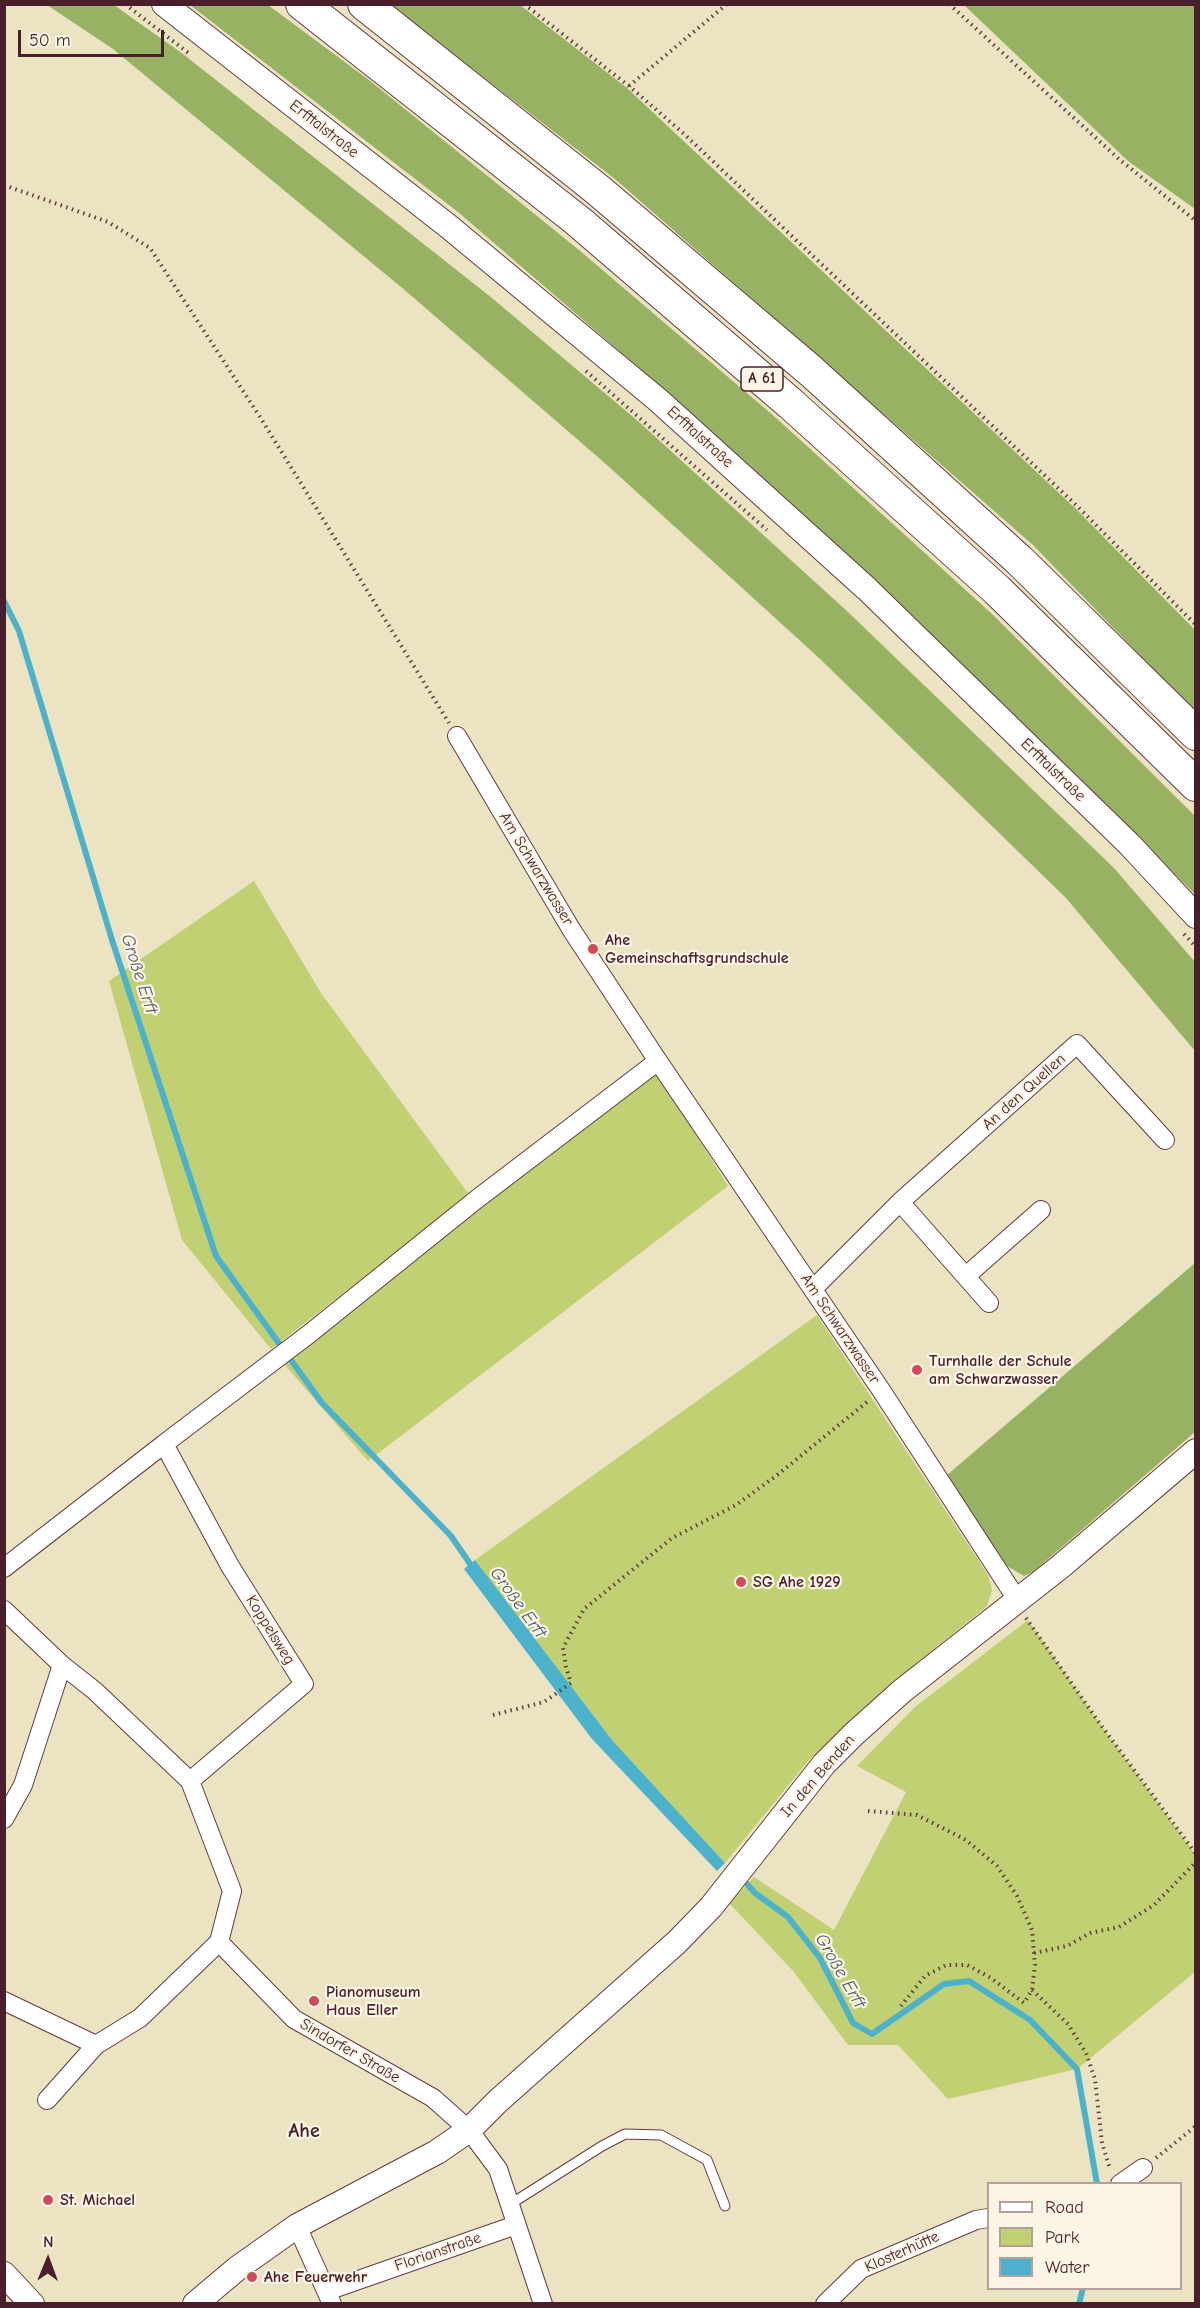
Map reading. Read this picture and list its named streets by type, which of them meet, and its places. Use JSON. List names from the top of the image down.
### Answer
{
  "streets": {
    "highway": ["A 61"],
    "main road": ["Erfttalstraße", "In den Benden"],
    "street": [
      "Am Schwarzwasser",
      "An den Quellen",
      "Koppelsweg",
      "Sindorfer Straße",
      "Florianstraße",
      "Klosterhütte"
    ]
  },
  "crossings": [
    ["Am Schwarzwasser", "An den Quellen"],
    ["Am Schwarzwasser", "In den Benden"],
    ["In den Benden", "Sindorfer Straße"],
    ["Sindorfer Straße", "Florianstraße"]
  ],
  "districts": ["Ahe"],
  "water": ["Große Erft"],
  "places": [
    "Ahe Gemeinschaftsgrundschule",
    "Turnhalle der Schule am Schwarzwasser",
    "SG Ahe 1929",
    "Pianomuseum Haus Eller",
    "St. Michael",
    "Ahe Feuerwehr"
  ],
  "legend": ["Road", "Park", "Water"],
  "scale_bar": "50 m",
  "north": "top"
}
